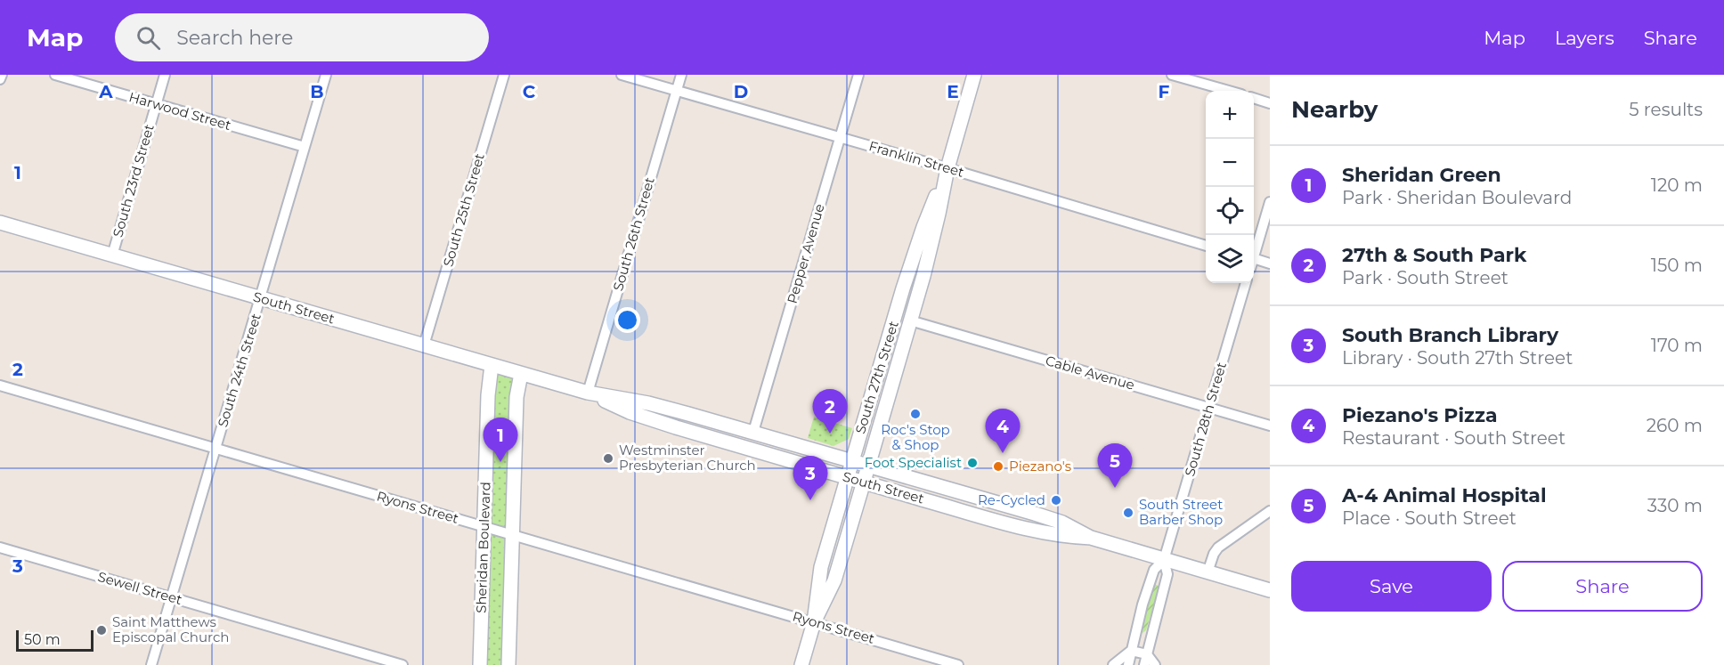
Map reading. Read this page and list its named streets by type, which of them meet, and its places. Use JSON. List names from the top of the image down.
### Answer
{
  "streets": {
    "main road": ["South Street", "South 27th Street", "Sheridan Boulevard"],
    "street": [
      "Harwood Street",
      "Franklin Street",
      "South 23rd Street",
      "South 25th Street",
      "South 26th Street",
      "Pepper Avenue",
      "South 24th Street",
      "Cable Avenue",
      "South 28th Street",
      "Ryons Street",
      "Sewell Street"
    ]
  },
  "crossings": [
    ["Harwood Street", "South 23rd Street"],
    ["Harwood Street", "South 24th Street"],
    ["Franklin Street", "South 26th Street"],
    ["Franklin Street", "Pepper Avenue"],
    ["Franklin Street", "South 27th Street"],
    ["South 23rd Street", "South Street"],
    ["South 25th Street", "South Street"],
    ["South 26th Street", "South Street"],
    ["Pepper Avenue", "South Street"],
    ["South Street", "South 24th Street"],
    ["South Street", "South 27th Street"],
    ["South Street", "South 28th Street"],
    ["South Street", "Sheridan Boulevard"],
    ["South 24th Street", "Ryons Street"],
    ["South 24th Street", "Sewell Street"],
    ["Cable Avenue", "South 27th Street"],
    ["Cable Avenue", "South 28th Street"],
    ["South 27th Street", "Ryons Street"],
    ["Ryons Street", "Sheridan Boulevard"]
  ],
  "places": [
    "Roc's Stop & Shop",
    "Westminster Presbyterian Church",
    "Foot Specialist",
    "Piezano's",
    "Re-Cycled",
    "South Street Barber Shop",
    "Saint Matthews Episcopal Church"
  ],
  "scale_bar": "50 m",
  "page": {
    "header": "Map",
    "search": "Search here",
    "nav": ["Map", "Layers", "Share"],
    "heading": ["Nearby", "5 results"],
    "map_buttons": ["+", "−"],
    "list": [
      {
        "mark": "1",
        "name": "Sheridan Green",
        "note": "Park · Sheridan Boulevard",
        "value": "120 m"
      },
      {
        "mark": "2",
        "name": "27th & South Park",
        "note": "Park · South Street",
        "value": "150 m"
      },
      {
        "mark": "3",
        "name": "South Branch Library",
        "note": "Library · South 27th Street",
        "value": "170 m"
      },
      {
        "mark": "4",
        "name": "Piezano's Pizza",
        "note": "Restaurant · South Street",
        "value": "260 m"
      },
      {
        "mark": "5",
        "name": "A-4 Animal Hospital",
        "note": "Place · South Street",
        "value": "330 m"
      }
    ],
    "pins": [
      "2",
      "4",
      "1",
      "5",
      "3"
    ],
    "buttons": ["Save", "Share"],
    "scale": "50 m"
  },
  "grid": {
    "columns": [
      "A",
      "B",
      "C",
      "D",
      "E",
      "F"
    ],
    "rows": ["1", "2", "3"]
  }
}
